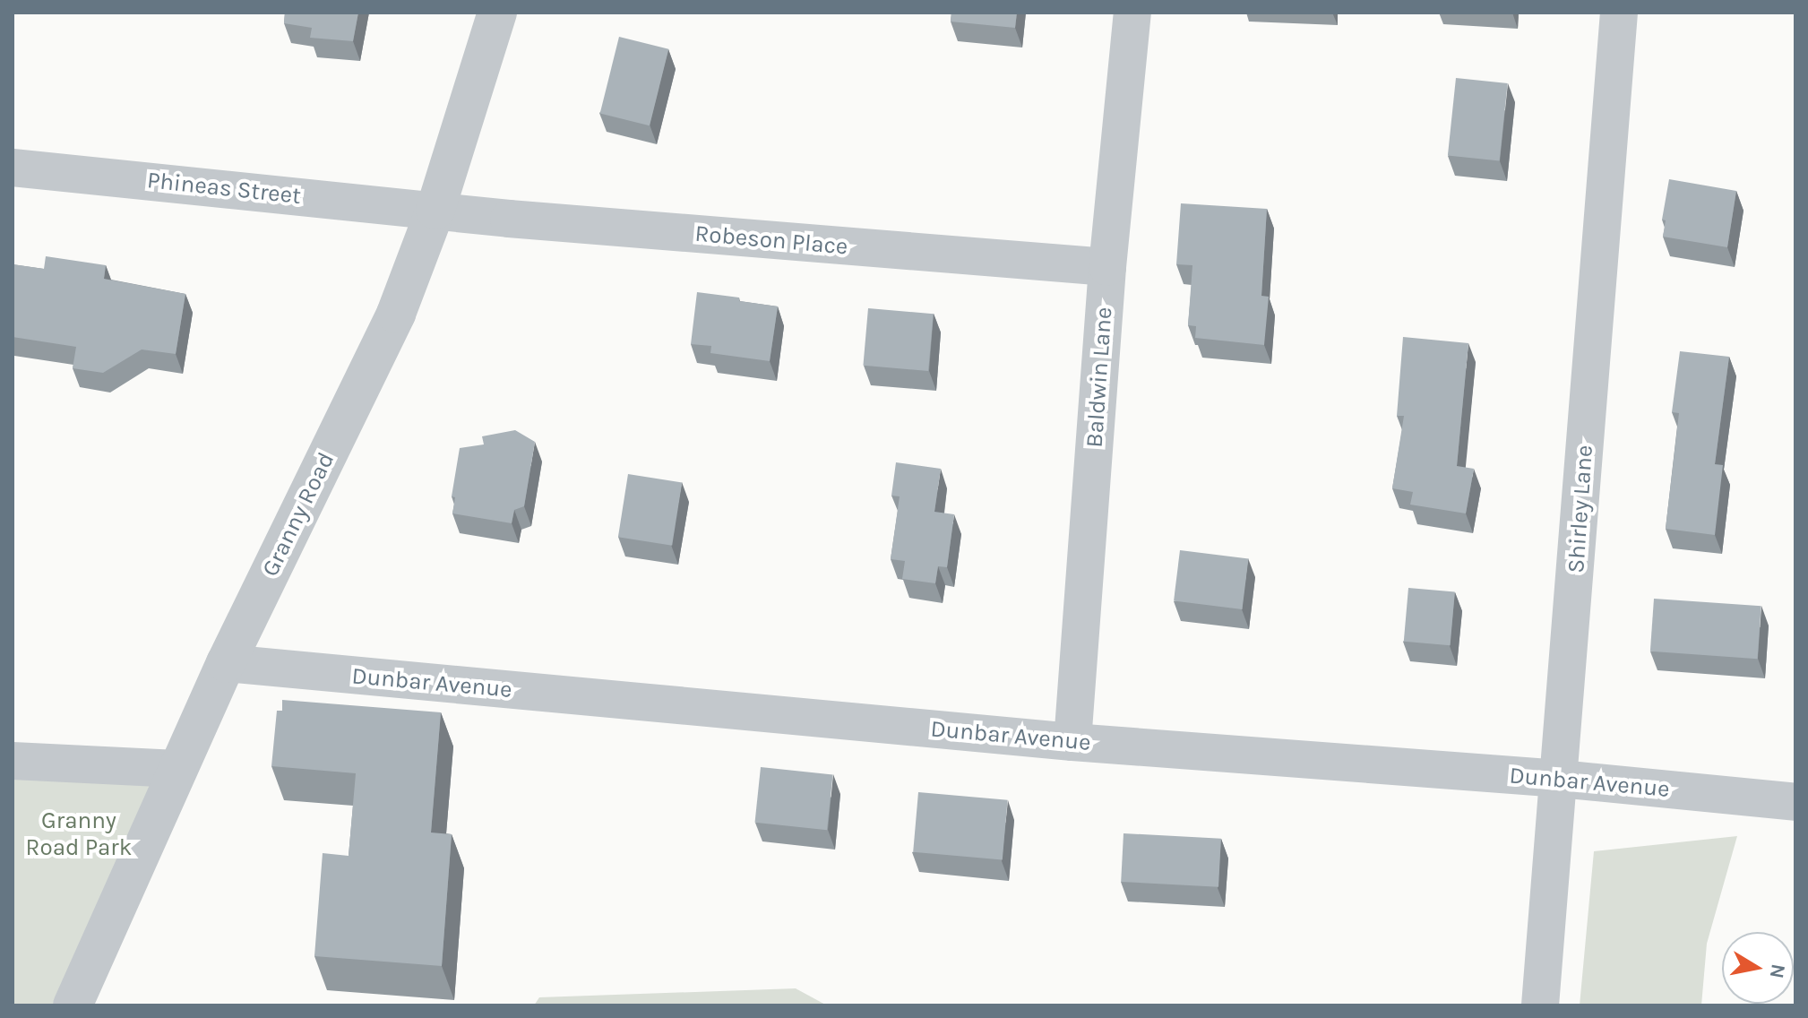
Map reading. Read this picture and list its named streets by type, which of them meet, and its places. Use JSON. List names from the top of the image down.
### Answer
{
  "streets": {
    "street": [
      "Phineas Street",
      "Robeson Place",
      "Baldwin Lane",
      "Shirley Lane",
      "Granny Road",
      "Dunbar Avenue"
    ]
  },
  "crossings": [
    ["Phineas Street", "Robeson Place"],
    ["Phineas Street", "Granny Road"],
    ["Robeson Place", "Baldwin Lane"],
    ["Robeson Place", "Granny Road"],
    ["Baldwin Lane", "Dunbar Avenue"],
    ["Shirley Lane", "Dunbar Avenue"],
    ["Granny Road", "Dunbar Avenue"]
  ],
  "parks": ["Granny Road Park"],
  "north": "right"
}
